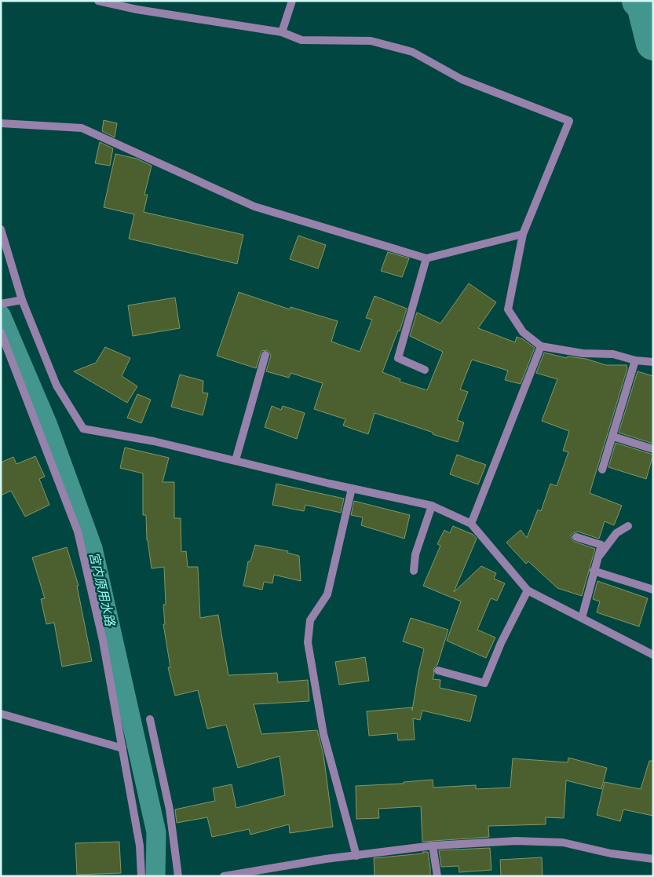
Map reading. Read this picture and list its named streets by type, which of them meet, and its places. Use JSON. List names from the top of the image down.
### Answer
{
  "water": ["宮内原用水路"]
}
